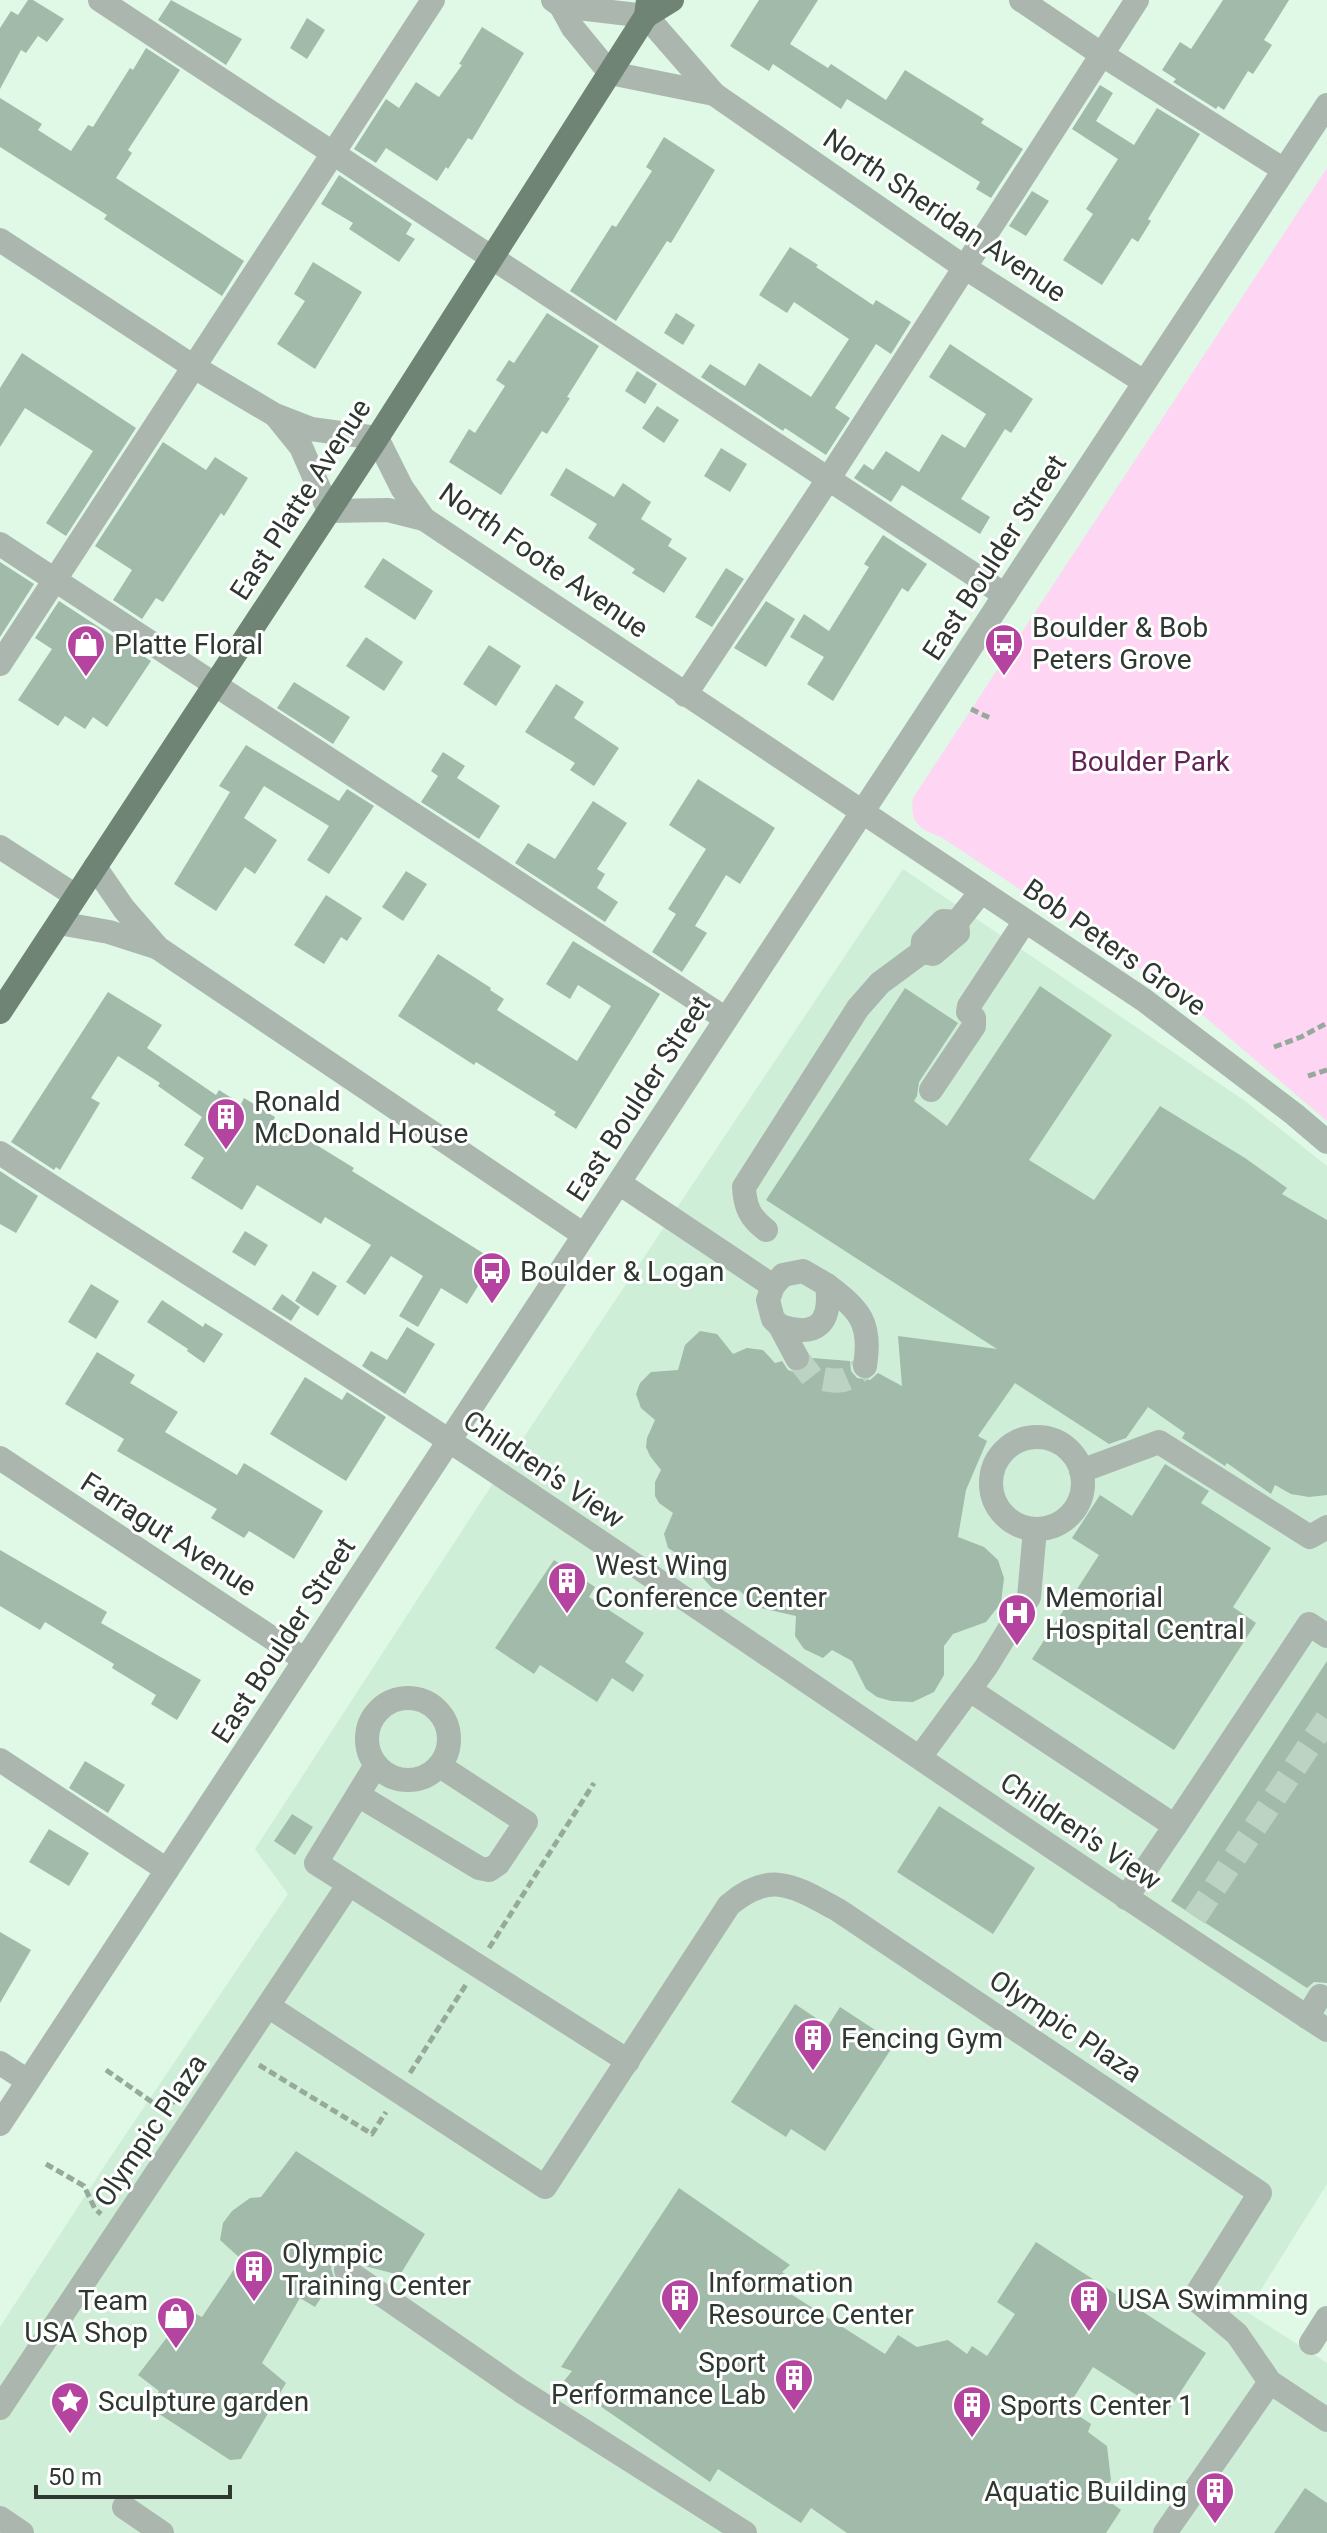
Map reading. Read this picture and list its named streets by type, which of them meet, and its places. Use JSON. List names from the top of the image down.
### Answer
{
  "streets": {
    "main road": ["East Platte Avenue"],
    "street": [
      "North Sheridan Avenue",
      "East Boulder Street",
      "North Foote Avenue",
      "Bob Peters Grove",
      "Children's View",
      "Farragut Avenue",
      "Olympic Plaza"
    ]
  },
  "crossings": [
    ["North Sheridan Avenue", "East Platte Avenue"],
    ["North Sheridan Avenue", "East Boulder Street"],
    ["East Platte Avenue", "North Foote Avenue"],
    ["East Boulder Street", "North Foote Avenue"],
    ["East Boulder Street", "Bob Peters Grove"],
    ["East Boulder Street", "Children's View"],
    ["East Boulder Street", "Farragut Avenue"],
    ["North Foote Avenue", "Bob Peters Grove"]
  ],
  "parks": ["Boulder Park"],
  "places": {
    "bus stop": ["Boulder & Bob Peters Grove", "Boulder & Logan"],
    "shop": ["Platte Floral", "Team USA Shop"],
    "building": [
      "Ronald McDonald House",
      "West Wing Conference Center",
      "Fencing Gym",
      "Olympic Training Center",
      "Information Resource Center",
      "USA Swimming",
      "Sport Performance Lab",
      "Sports Center 1",
      "Aquatic Building"
    ],
    "hospital": ["Memorial Hospital Central"],
    "place": ["Sculpture garden"]
  },
  "scale_bar": "50 m"
}
